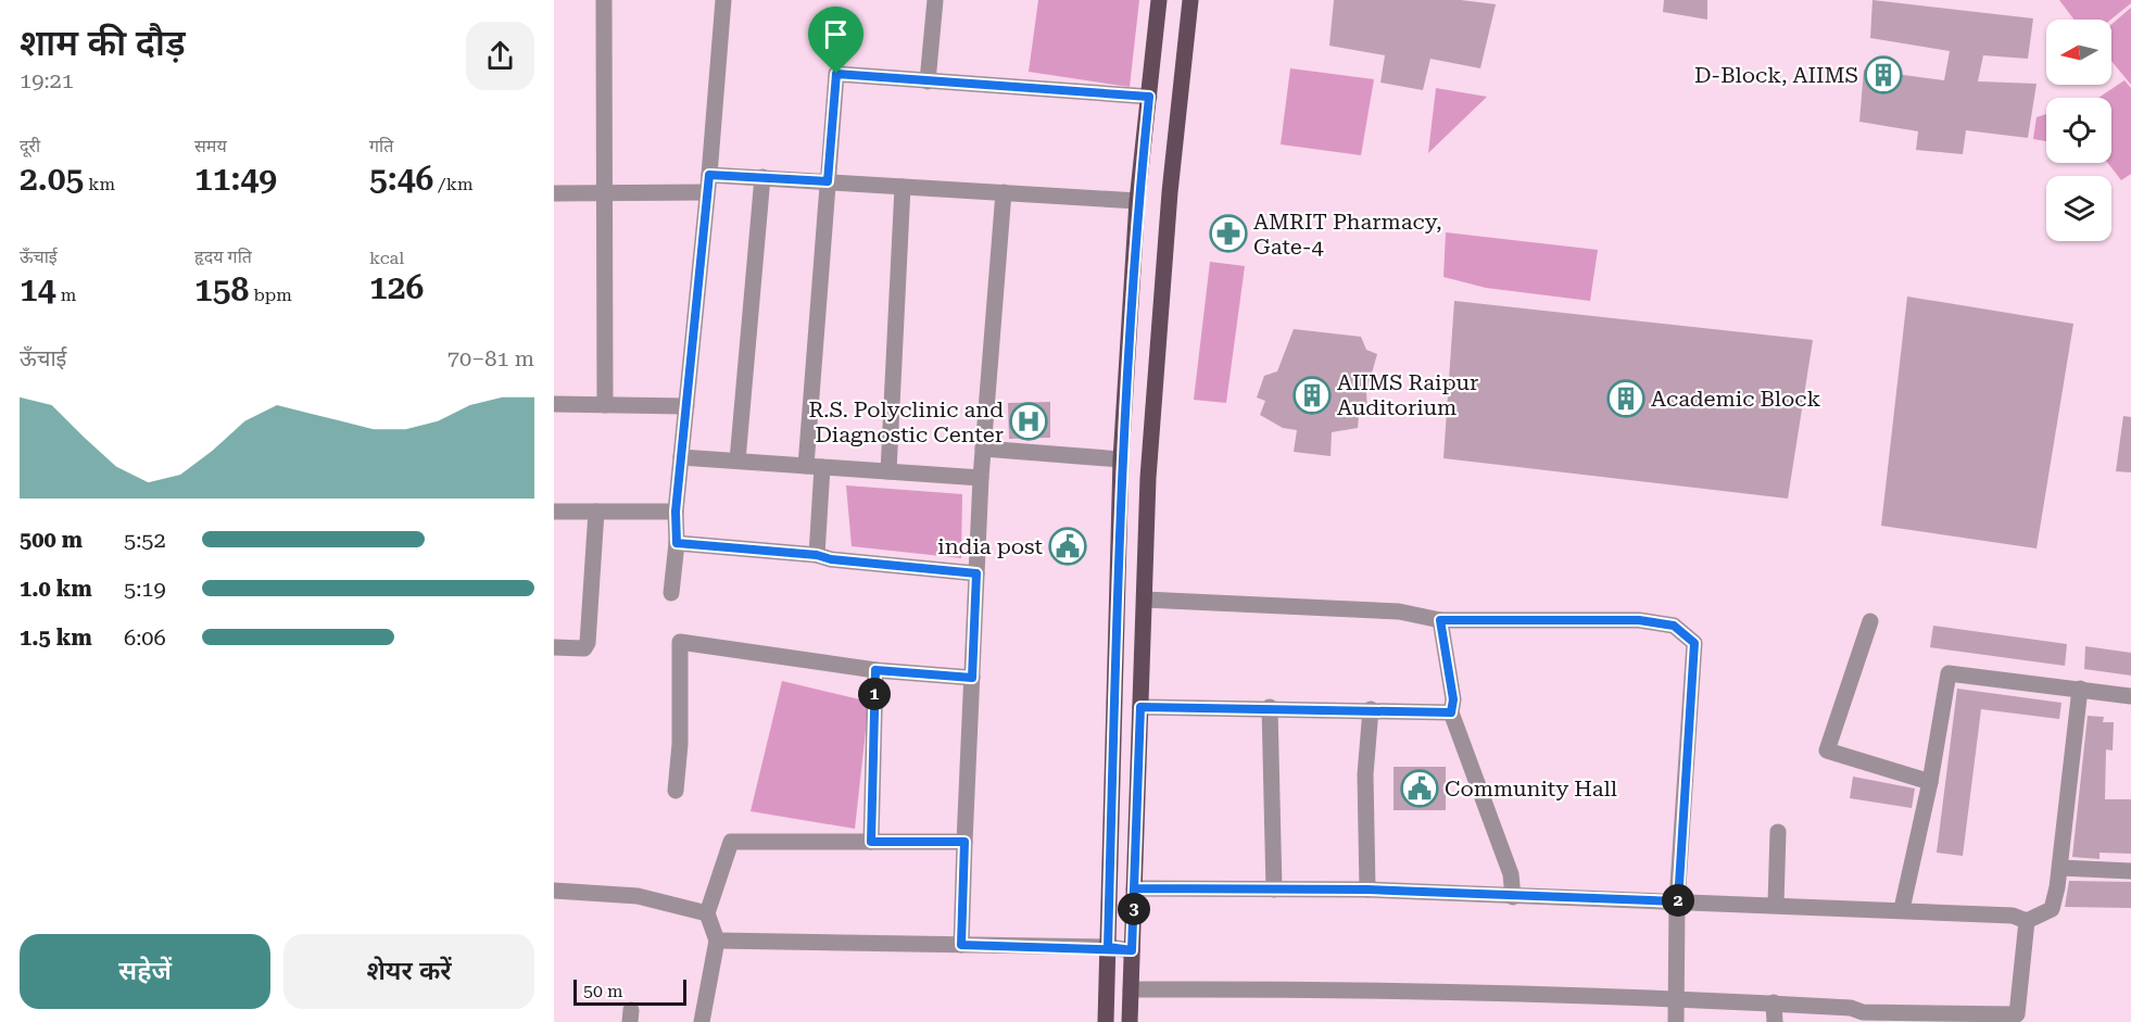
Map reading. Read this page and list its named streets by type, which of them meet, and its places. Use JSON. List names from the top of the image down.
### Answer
{
  "places": {
    "building": ["D-Block, AIIMS", "AIIMS Raipur Auditorium", "Academic Block"],
    "pharmacy": ["AMRIT Pharmacy, Gate-4"],
    "hospital": ["R.S. Polyclinic and Diagnostic Center"],
    "public building": ["india post", "Community Hall"]
  },
  "scale_bar": "50 m",
  "north": "left",
  "page": {
    "heading": ["शाम की दौड़", "19:21"],
    "stats": [
      ["दूरी", "2.05 km"],
      ["समय", "11:49"],
      ["गति", "5:46 /km"],
      ["ऊँचाई", "14 m"],
      ["हृदय गति", "158 bpm"],
      ["kcal", "126"]
    ],
    "chart": ["ऊँचाई", "70–81 m"],
    "list": [
      {
        "name": "500 m",
        "note": "5:52"
      },
      {
        "name": "1.0 km",
        "note": "5:19"
      },
      {
        "name": "1.5 km",
        "note": "6:06"
      }
    ],
    "pins": ["1", "2", "3"],
    "buttons": ["सहेजें", "शेयर करें"],
    "scale": "50 m"
  }
}
